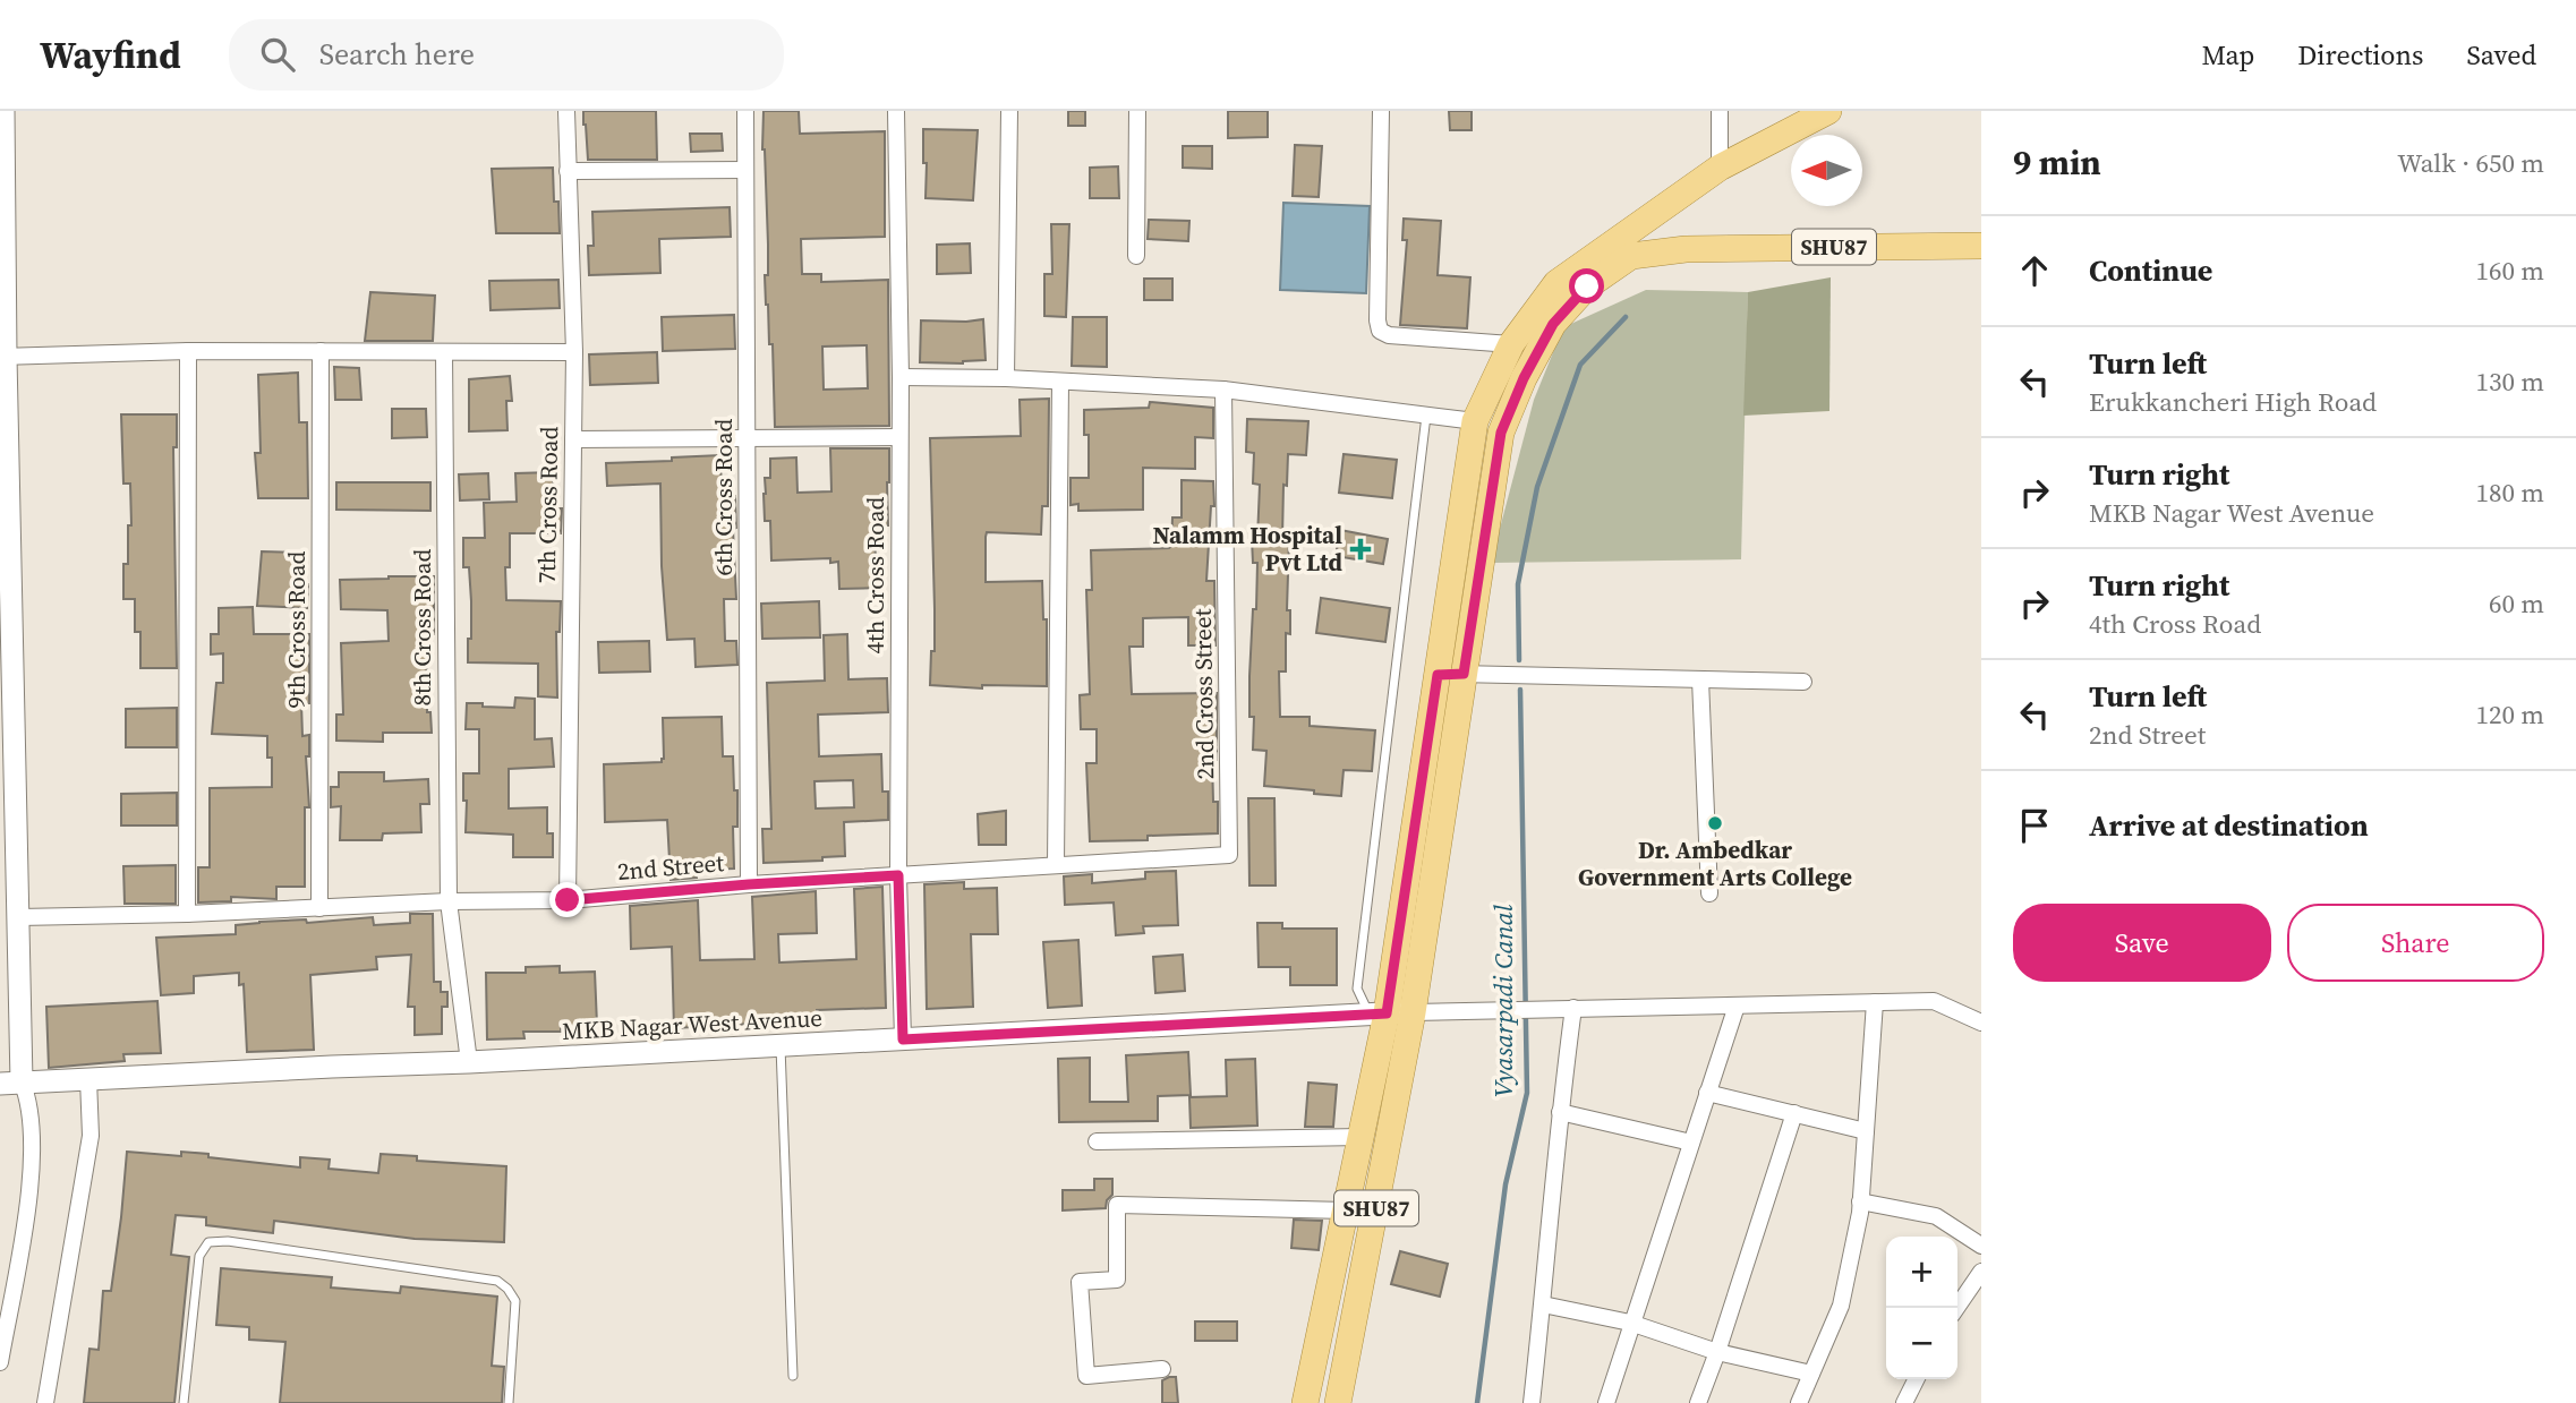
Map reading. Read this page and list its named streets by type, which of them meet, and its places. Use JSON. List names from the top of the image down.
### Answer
{
  "streets": {
    "main road": ["SHU87", "MKB Nagar West Avenue"],
    "street": [
      "6th Cross Road",
      "7th Cross Road",
      "4th Cross Road",
      "8th Cross Road",
      "9th Cross Road",
      "2nd Cross Street",
      "2nd Street"
    ]
  },
  "crossings": [
    ["SHU87", "MKB Nagar West Avenue"],
    ["6th Cross Road", "2nd Street"],
    ["7th Cross Road", "2nd Street"],
    ["4th Cross Road", "2nd Street"],
    ["4th Cross Road", "MKB Nagar West Avenue"],
    ["8th Cross Road", "2nd Street"],
    ["8th Cross Road", "MKB Nagar West Avenue"],
    ["9th Cross Road", "2nd Street"],
    ["2nd Cross Street", "2nd Street"]
  ],
  "water": ["Vyasarpadi Canal"],
  "places": {
    "health": ["Nalamm Hospital Pvt Ltd"],
    "other": ["Dr. Ambedkar Government Arts College"]
  },
  "north": "left",
  "page": {
    "header": "Wayfind",
    "search": "Search here",
    "nav": ["Map", "Directions", "Saved"],
    "heading": ["9 min", "Walk · 650 m"],
    "list": [
      ["Continue", "160 m"],
      ["Turn left", "Erukkancheri High Road", "130 m"],
      ["Turn right", "MKB Nagar West Avenue", "180 m"],
      ["Turn right", "4th Cross Road", "60 m"],
      ["Turn left", "2nd Street", "120 m"],
      "Arrive at destination"
    ],
    "buttons": ["Save", "Share"],
    "map_buttons": ["+", "−"]
  }
}
